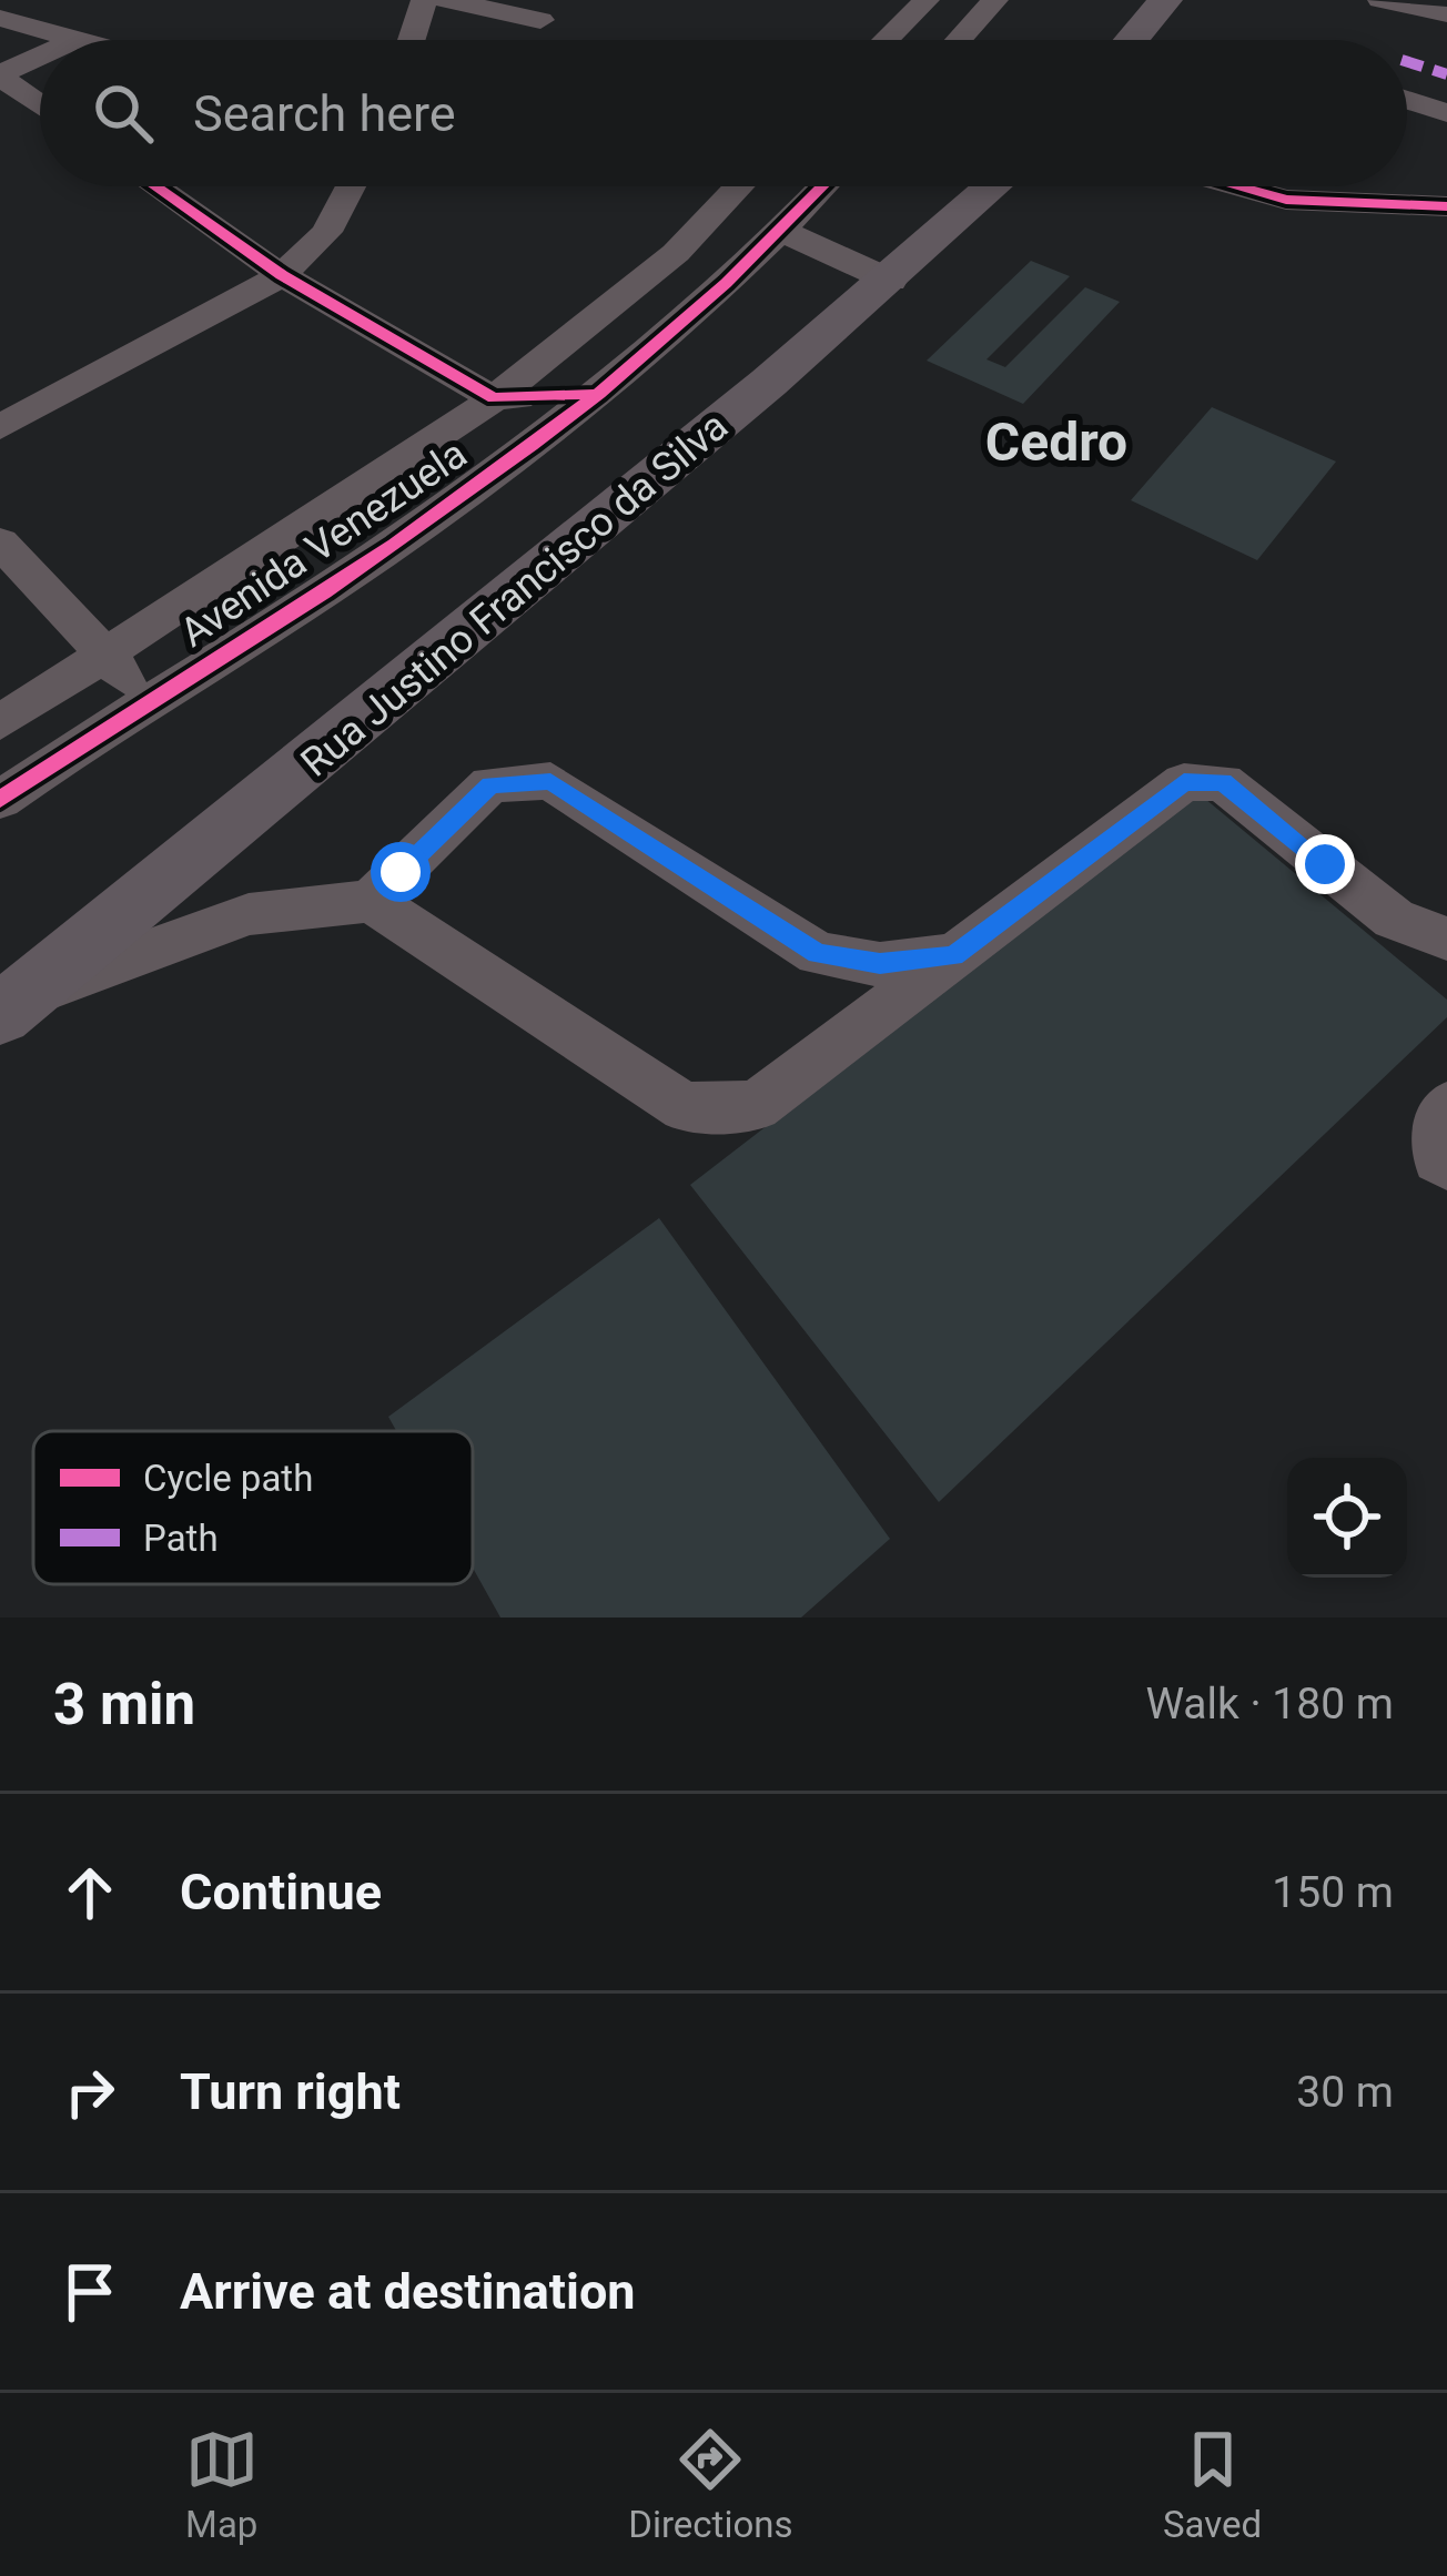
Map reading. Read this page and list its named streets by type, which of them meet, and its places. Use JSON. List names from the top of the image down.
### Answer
{
  "streets": {
    "main road": ["Rua Justino Francisco da Silva"],
    "street": ["Avenida Venezuela"]
  },
  "districts": ["Cedro"],
  "legend": ["Cycle path", "Path"],
  "page": {
    "search": "Search here",
    "heading": ["3 min", "Walk · 180 m"],
    "list": [
      ["Continue", "150 m"],
      ["Turn right", "30 m"],
      "Arrive at destination"
    ],
    "nav": ["Map", "Directions", "Saved"]
  }
}
